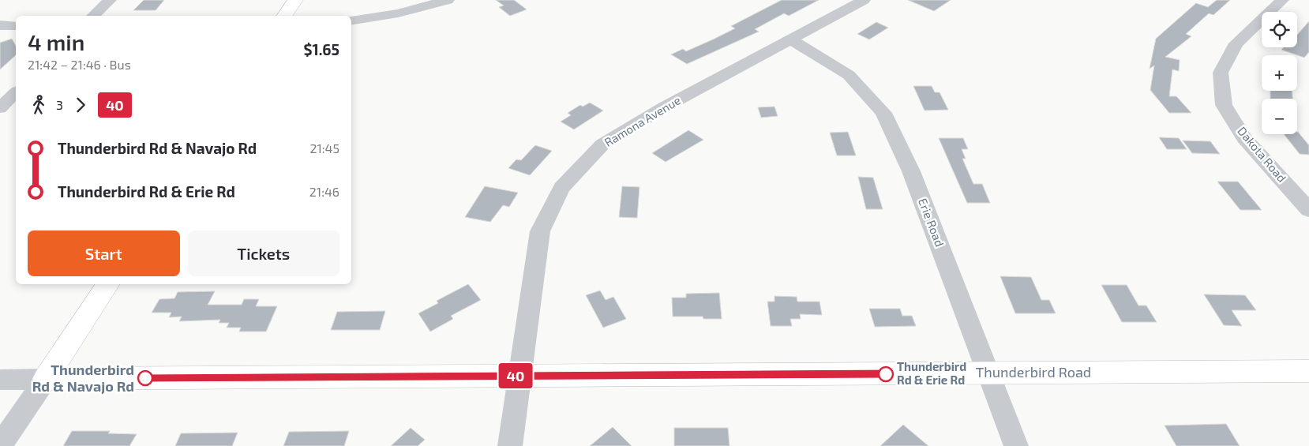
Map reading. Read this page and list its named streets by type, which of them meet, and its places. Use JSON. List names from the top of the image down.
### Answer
{
  "streets": {
    "main road": ["Thunderbird Road"],
    "street": ["Ramona Avenue", "Dakota Road", "Erie Road"]
  },
  "crossings": [
    ["Ramona Avenue", "Erie Road"],
    ["Ramona Avenue", "Thunderbird Road"],
    ["Erie Road", "Thunderbird Road"]
  ],
  "places": ["Thunderbird Rd & Erie Rd", "Thunderbird Rd & Navajo Rd"],
  "lines": ["bus line 40"],
  "page": {
    "on_map": "40",
    "map_buttons": ["+", "−"],
    "heading": ["4 min", "21:42 – 21:46 · Bus", "$1.65"],
    "legs": ["3", "40"],
    "list": [
      {
        "name": "Thunderbird Rd & Navajo Rd",
        "value": "21:45"
      },
      {
        "name": "Thunderbird Rd & Erie Rd",
        "value": "21:46"
      }
    ],
    "buttons": ["Start", "Tickets"]
  }
}
